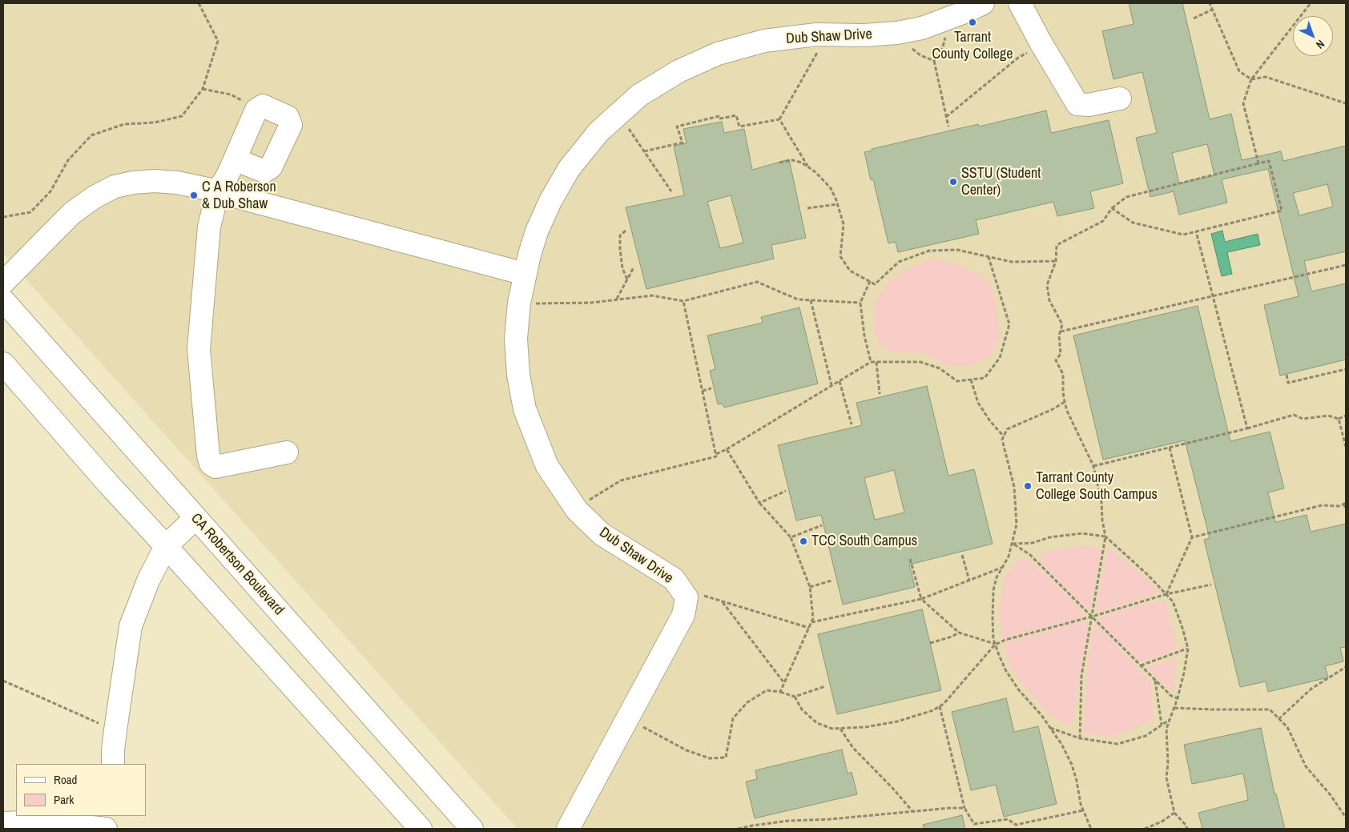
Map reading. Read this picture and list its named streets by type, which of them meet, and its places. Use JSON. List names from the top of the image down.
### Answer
{
  "streets": {
    "street": ["Dub Shaw Drive", "CA Robertson Boulevard"]
  },
  "places": [
    "Tarrant County College",
    "SSTU (Student Center)",
    "C A Roberson & Dub Shaw",
    "Tarrant County College South Campus",
    "TCC South Campus"
  ],
  "legend": ["Road", "Park"],
  "north": "bottom right"
}
